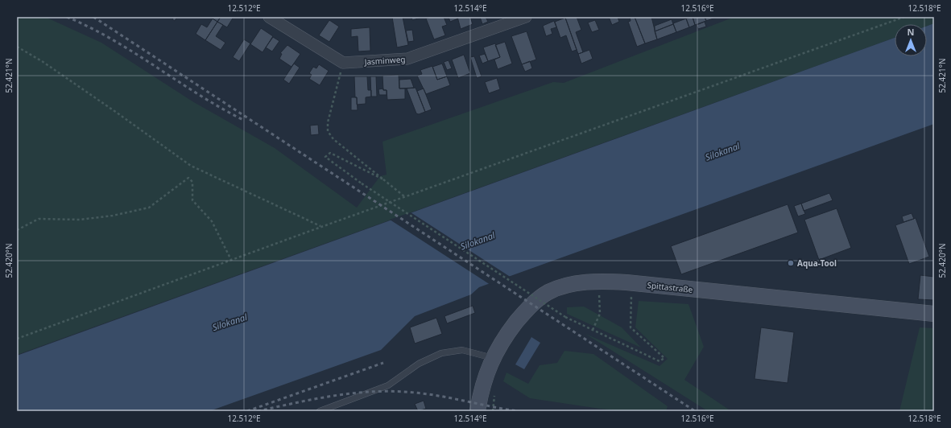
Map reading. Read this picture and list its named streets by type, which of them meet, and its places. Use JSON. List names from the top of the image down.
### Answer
{
  "streets": {
    "street": ["Jasminweg", "Spittastraße"]
  },
  "water": ["Silokanal"],
  "places": ["Aqua-Tool"],
  "north": "top",
  "coordinates": [
    "12.512°E",
    "12.514°E",
    "12.516°E",
    "12.518°E",
    "52.421°N",
    "52.420°N"
  ]
}
